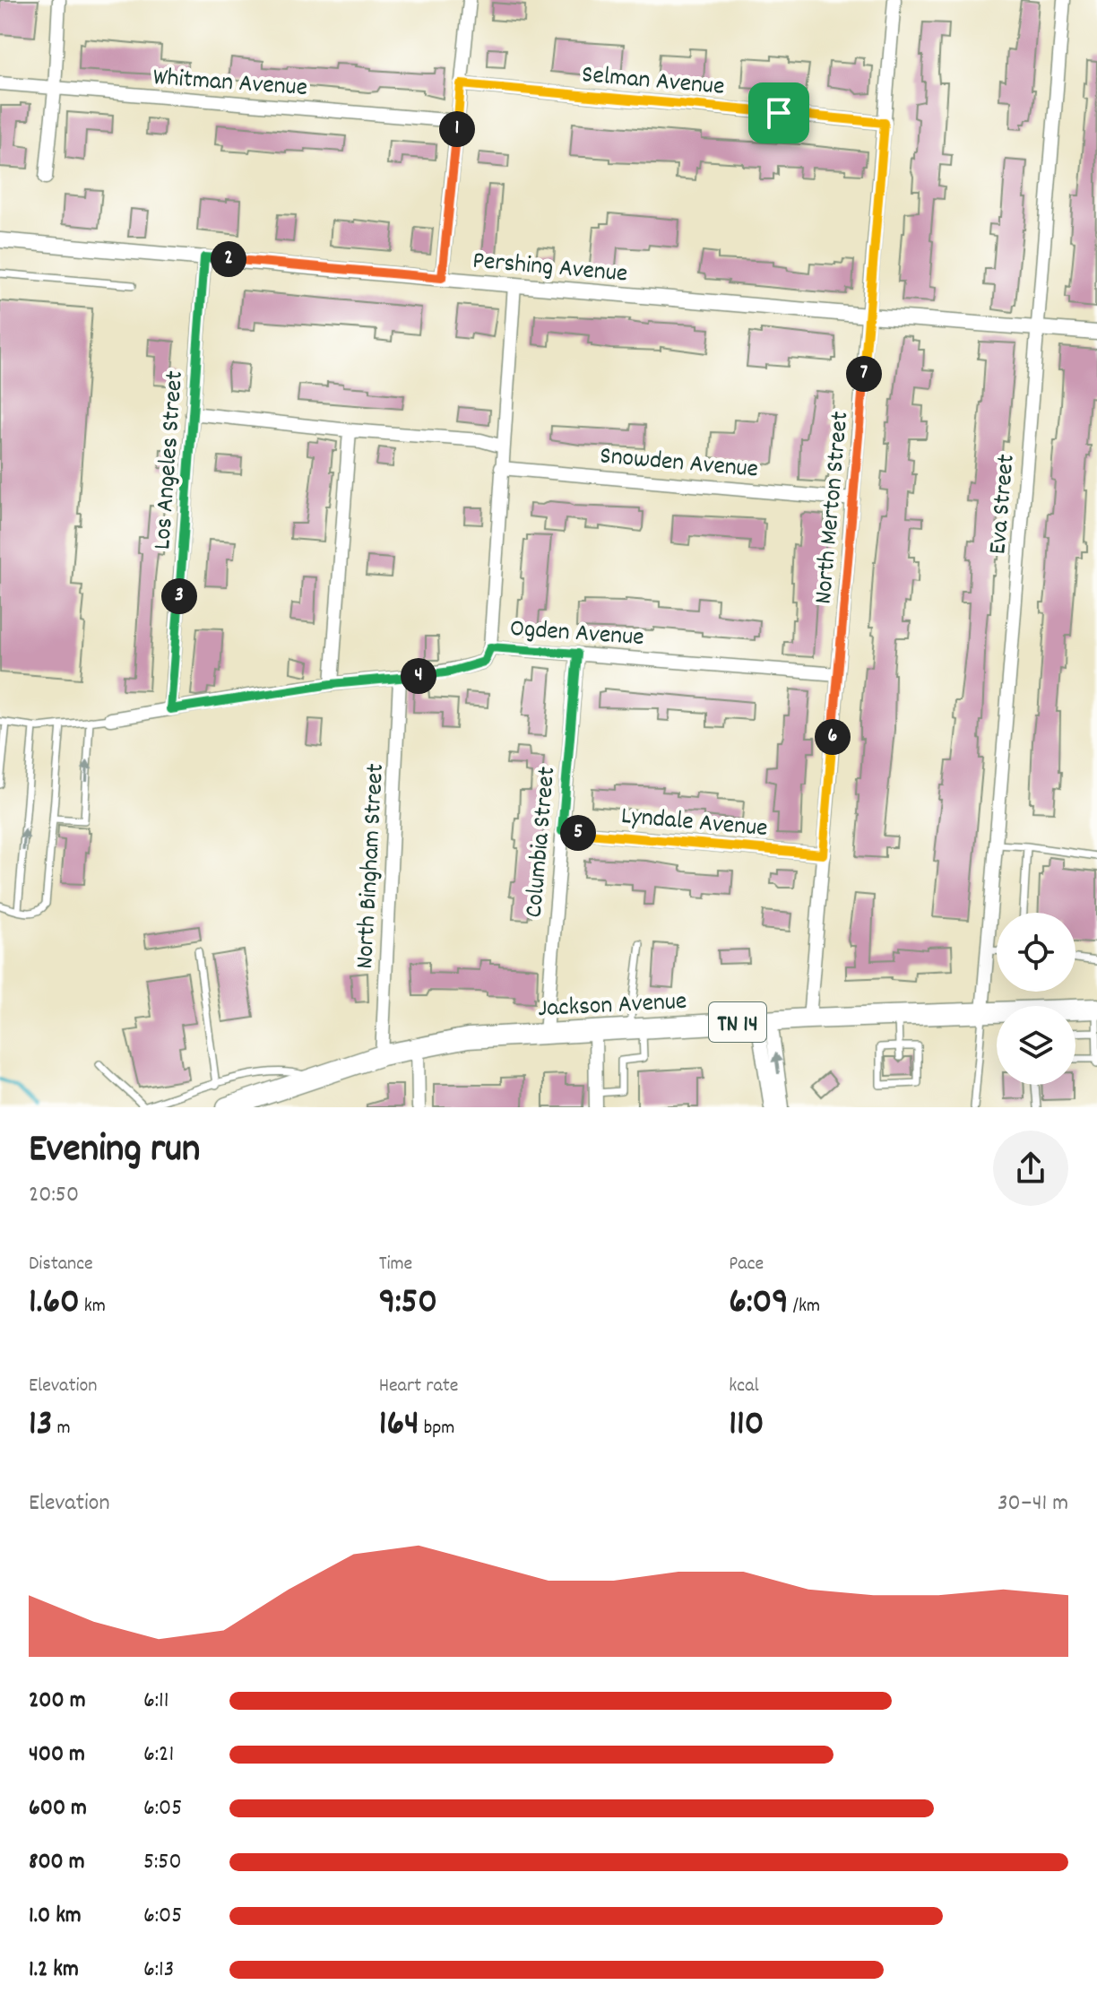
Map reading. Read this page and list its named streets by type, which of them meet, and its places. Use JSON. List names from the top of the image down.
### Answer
{
  "streets": {
    "main road": ["Jackson Avenue", "TN 14"],
    "street": [
      "Selman Avenue",
      "Whitman Avenue",
      "Pershing Avenue",
      "Los Angeles Street",
      "Snowden Avenue",
      "Eva Street",
      "North Merton Street",
      "Ogden Avenue",
      "Lyndale Avenue",
      "Columbia Street",
      "North Bingham Street"
    ]
  },
  "crossings": [
    ["Selman Avenue", "North Merton Street"],
    ["Pershing Avenue", "Los Angeles Street"],
    ["Pershing Avenue", "Eva Street"],
    ["Pershing Avenue", "North Merton Street"],
    ["Los Angeles Street", "Ogden Avenue"],
    ["Snowden Avenue", "North Merton Street"],
    ["Eva Street", "Jackson Avenue"],
    ["North Merton Street", "Ogden Avenue"],
    ["North Merton Street", "Lyndale Avenue"],
    ["North Merton Street", "Jackson Avenue"],
    ["Ogden Avenue", "Columbia Street"],
    ["Ogden Avenue", "North Bingham Street"],
    ["Lyndale Avenue", "Columbia Street"],
    ["Columbia Street", "Jackson Avenue"],
    ["North Bingham Street", "Jackson Avenue"]
  ],
  "page": {
    "pins": [
      "1",
      "2",
      "7",
      "3",
      "4",
      "6",
      "5"
    ],
    "heading": ["Evening run", "20:50"],
    "stats": [
      ["Distance", "1.60 km"],
      ["Time", "9:50"],
      ["Pace", "6:09 /km"],
      ["Elevation", "13 m"],
      ["Heart rate", "164 bpm"],
      ["kcal", "110"]
    ],
    "chart": ["Elevation", "30–41 m"],
    "list": [
      {
        "name": "200 m",
        "note": "6:11"
      },
      {
        "name": "400 m",
        "note": "6:21"
      },
      {
        "name": "600 m",
        "note": "6:05"
      },
      {
        "name": "800 m",
        "note": "5:50"
      },
      {
        "name": "1.0 km",
        "note": "6:05"
      },
      {
        "name": "1.2 km",
        "note": "6:13"
      }
    ]
  }
}
